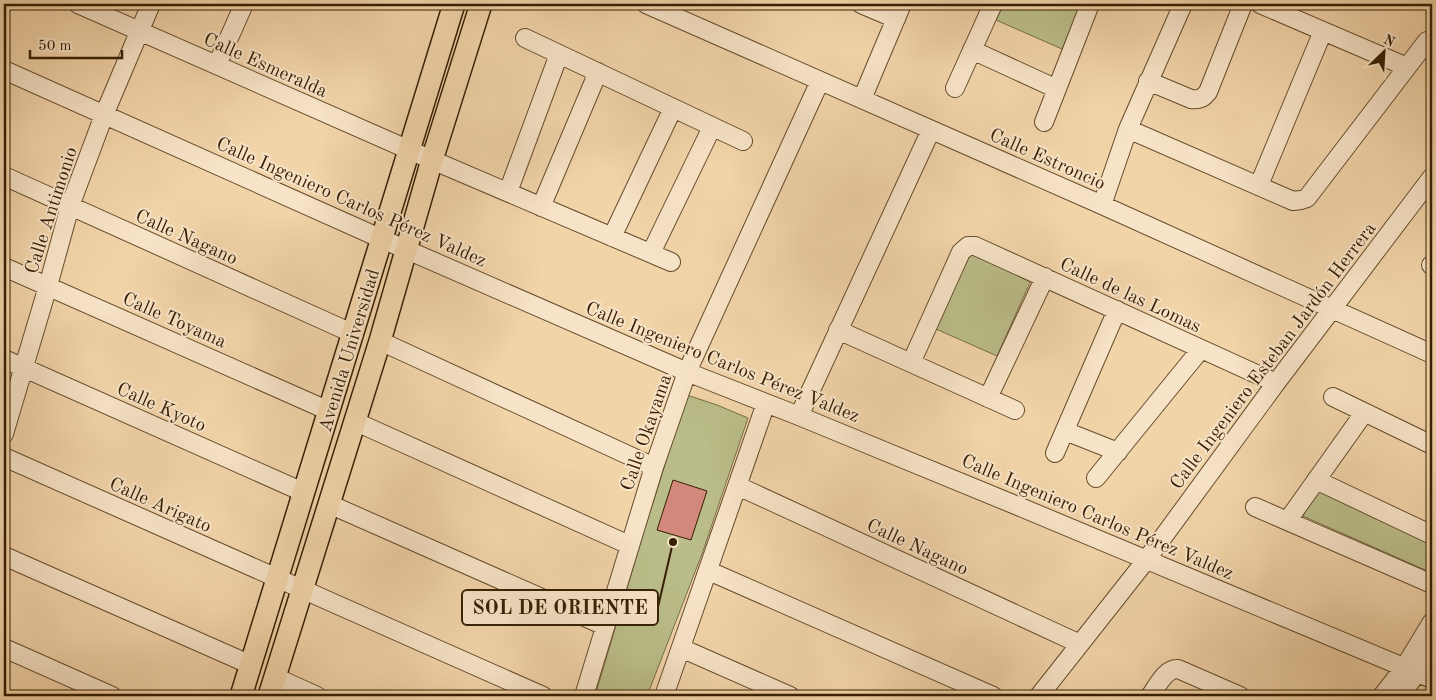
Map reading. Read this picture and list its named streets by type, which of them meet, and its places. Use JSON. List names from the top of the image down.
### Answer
{
  "streets": {
    "main road": ["Avenida Universidad"],
    "street": [
      "Calle Esmeralda",
      "Calle Estroncio",
      "Calle Ingeniero Carlos Pérez Valdez",
      "Calle Antimonio",
      "Calle Nagano",
      "Calle de las Lomas",
      "Calle Toyama",
      "Calle Ingeniero Esteban Jardón Herrera",
      "Calle Kyoto",
      "Calle Okayama",
      "Calle Arigato"
    ]
  },
  "crossings": [
    ["Calle Esmeralda", "Calle Antimonio"],
    ["Calle Esmeralda", "Avenida Universidad"],
    ["Calle Estroncio", "Calle Ingeniero Esteban Jardón Herrera"],
    ["Calle Estroncio", "Calle Okayama"],
    ["Calle Ingeniero Carlos Pérez Valdez", "Calle Antimonio"],
    ["Calle Ingeniero Carlos Pérez Valdez", "Avenida Universidad"],
    ["Calle Ingeniero Carlos Pérez Valdez", "Calle Ingeniero Esteban Jardón Herrera"],
    ["Calle Ingeniero Carlos Pérez Valdez", "Calle Okayama"],
    ["Calle Antimonio", "Calle Nagano"],
    ["Calle Antimonio", "Calle Toyama"],
    ["Calle Antimonio", "Calle Kyoto"],
    ["Calle Nagano", "Avenida Universidad"],
    ["Calle Nagano", "Calle Ingeniero Esteban Jardón Herrera"],
    ["Calle de las Lomas", "Calle Ingeniero Esteban Jardón Herrera"],
    ["Calle Toyama", "Avenida Universidad"],
    ["Avenida Universidad", "Calle Kyoto"],
    ["Avenida Universidad", "Calle Arigato"]
  ],
  "places": ["SOL DE ORIENTE"],
  "scale_bar": "50 m",
  "north": "top right"
}
